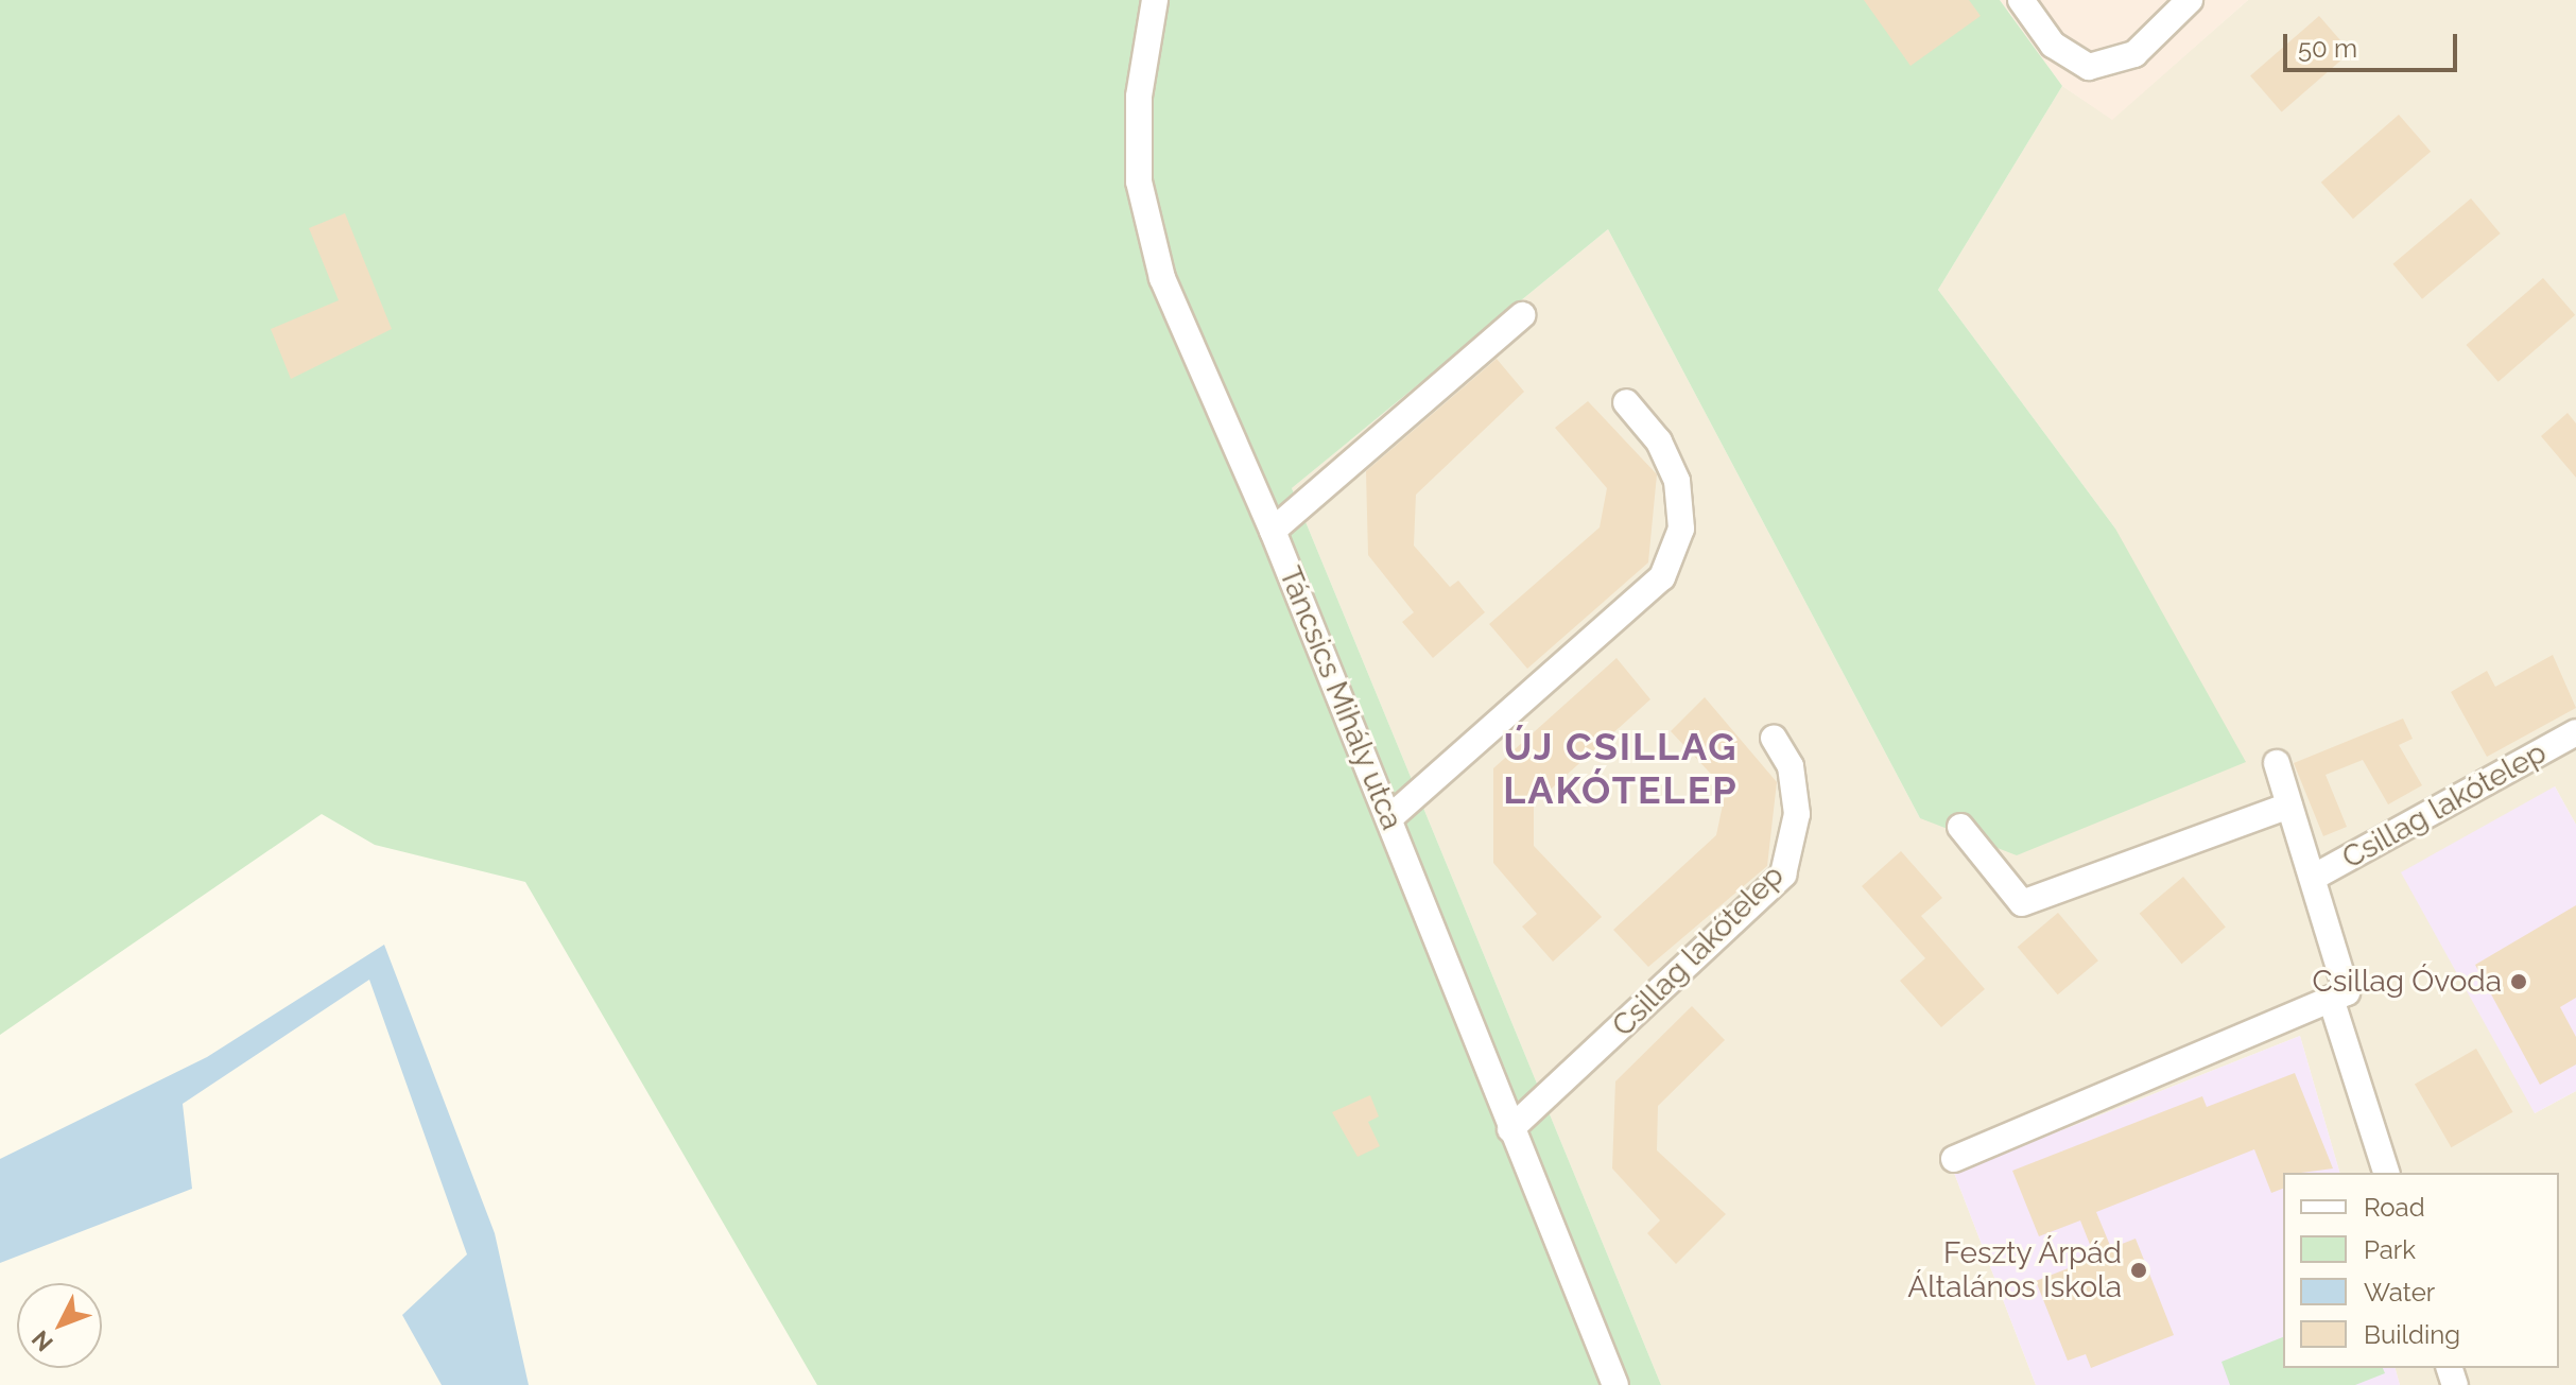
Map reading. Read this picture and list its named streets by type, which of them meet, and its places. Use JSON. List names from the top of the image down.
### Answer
{
  "streets": {
    "street": ["Táncsics Mihály utca", "Csillag lakótelep"]
  },
  "crossings": [
    ["Táncsics Mihály utca", "Csillag lakótelep"]
  ],
  "districts": ["ÚJ CSILLAG LAKÓTELEP"],
  "places": ["Csillag Óvoda", "Feszty Árpád Általános Iskola"],
  "legend": [
    "Road",
    "Park",
    "Water",
    "Building"
  ],
  "scale_bar": "50 m",
  "north": "bottom left"
}
